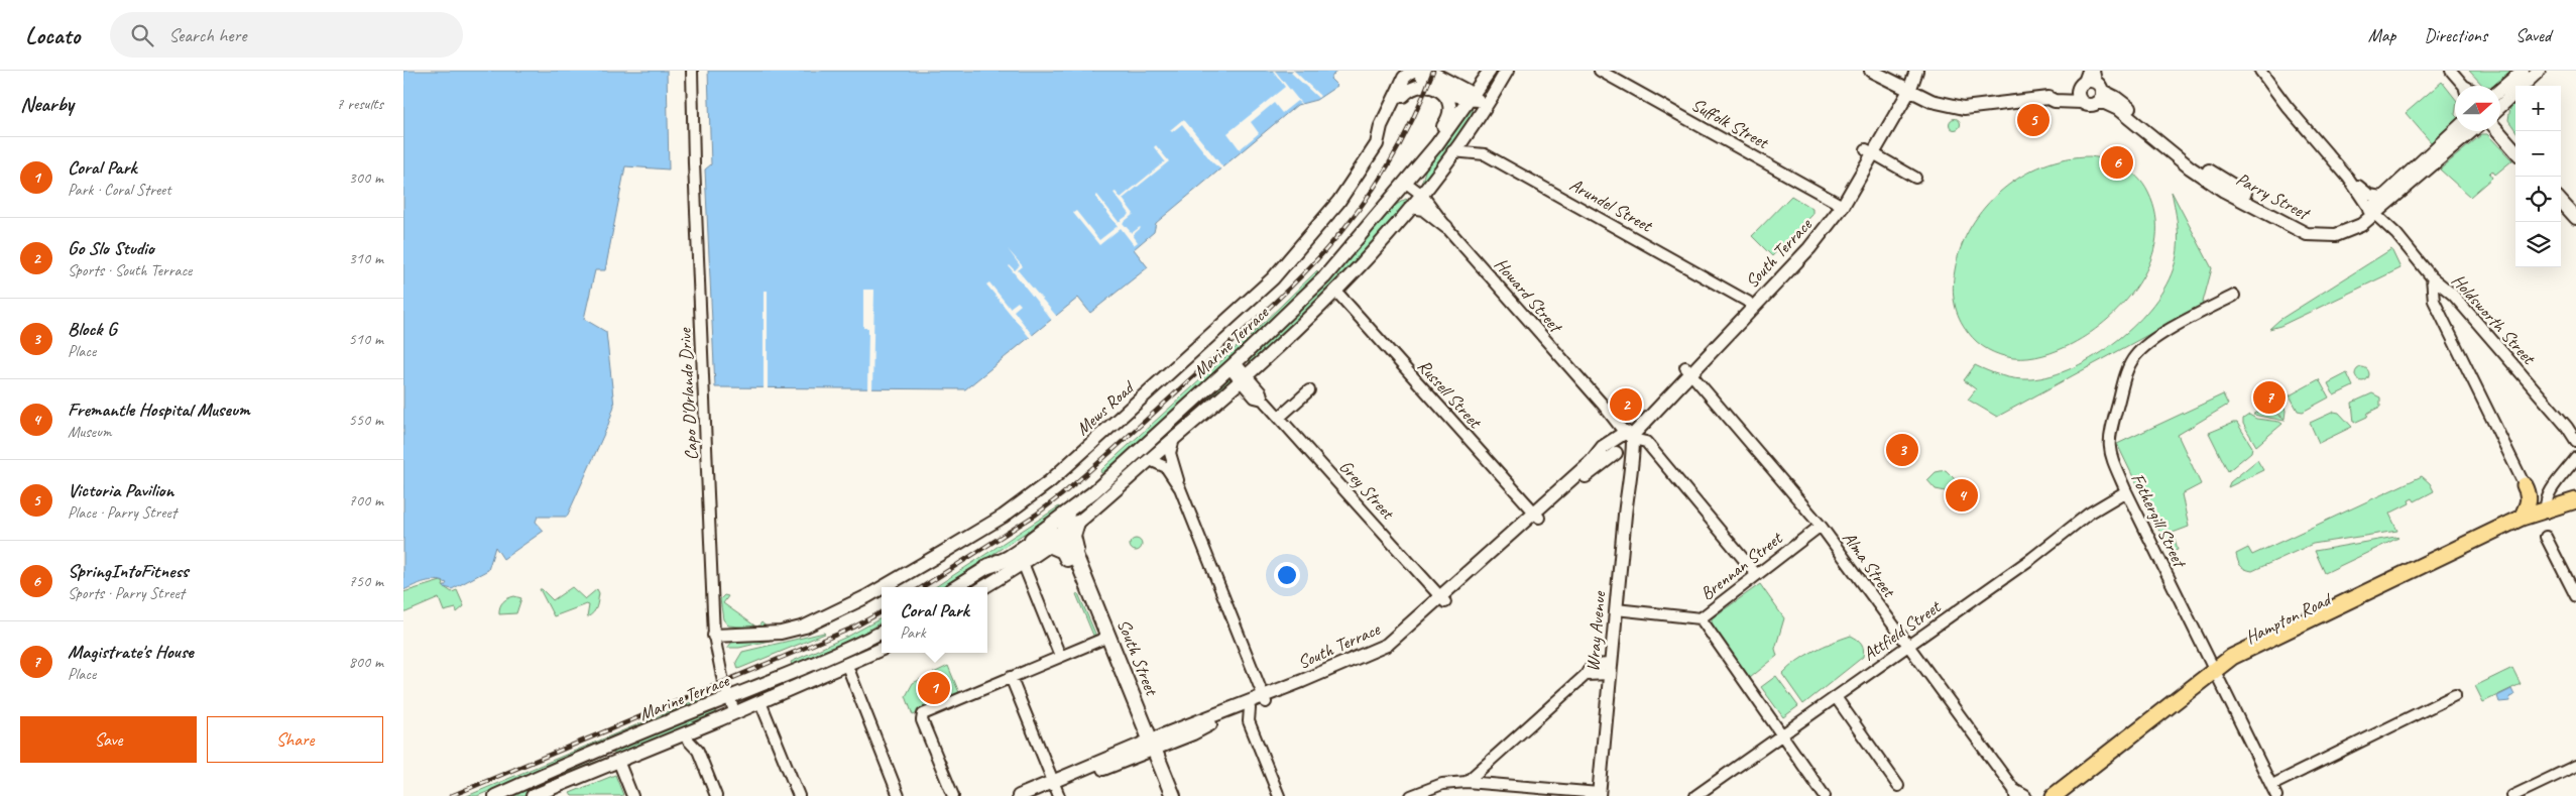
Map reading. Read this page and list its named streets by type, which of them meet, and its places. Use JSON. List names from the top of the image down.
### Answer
{
  "streets": {
    "main road": ["Hampton Road", "South Street"],
    "street": [
      "Suffolk Street",
      "Parry Street",
      "Arundel Street",
      "South Terrace",
      "Howard Street",
      "Holdsworth Street",
      "Marine Terrace",
      "Russell Street",
      "Capo D'Orlando Drive",
      "Mews Road",
      "Grey Street",
      "Fothergill Street",
      "Alma Street",
      "Brennan Street",
      "Attfield Street",
      "Wray Avenue"
    ]
  },
  "crossings": [
    ["Suffolk Street", "South Terrace"],
    ["Parry Street", "Holdsworth Street"],
    ["Arundel Street", "South Terrace"],
    ["Arundel Street", "Marine Terrace"],
    ["South Terrace", "Howard Street"],
    ["South Terrace", "Russell Street"],
    ["South Terrace", "Grey Street"],
    ["South Terrace", "Alma Street"],
    ["South Terrace", "Wray Avenue"],
    ["South Terrace", "South Street"],
    ["Howard Street", "Marine Terrace"],
    ["Howard Street", "Wray Avenue"],
    ["Marine Terrace", "Russell Street"],
    ["Marine Terrace", "Capo D'Orlando Drive"],
    ["Marine Terrace", "Grey Street"],
    ["Capo D'Orlando Drive", "Mews Road"],
    ["Fothergill Street", "Hampton Road"],
    ["Fothergill Street", "Attfield Street"],
    ["Alma Street", "Brennan Street"],
    ["Alma Street", "Attfield Street"],
    ["Brennan Street", "Wray Avenue"]
  ],
  "north": "right",
  "page": {
    "header": "Locato",
    "search": "Search here",
    "nav": ["Map", "Directions", "Saved"],
    "heading": ["Nearby", "7 results"],
    "map_buttons": ["+", "−"],
    "pins": [
      "5",
      "6",
      "7",
      "2",
      "3",
      "4",
      "1"
    ],
    "list": [
      {
        "mark": "1",
        "name": "Coral Park",
        "note": "Park · Coral Street",
        "value": "300 m"
      },
      {
        "mark": "2",
        "name": "Go Slo Studio",
        "note": "Sports · South Terrace",
        "value": "310 m"
      },
      {
        "mark": "3",
        "name": "Block G",
        "note": "Place",
        "value": "510 m"
      },
      {
        "mark": "4",
        "name": "Fremantle Hospital Museum",
        "note": "Museum",
        "value": "550 m"
      },
      {
        "mark": "5",
        "name": "Victoria Pavilion",
        "note": "Place · Parry Street",
        "value": "700 m"
      },
      {
        "mark": "6",
        "name": "SpringIntoFitness",
        "note": "Sports · Parry Street",
        "value": "750 m"
      },
      {
        "mark": "7",
        "name": "Magistrate's House",
        "note": "Place",
        "value": "800 m"
      }
    ],
    "popup": ["Coral Park", "Park"],
    "buttons": ["Save", "Share"]
  }
}
